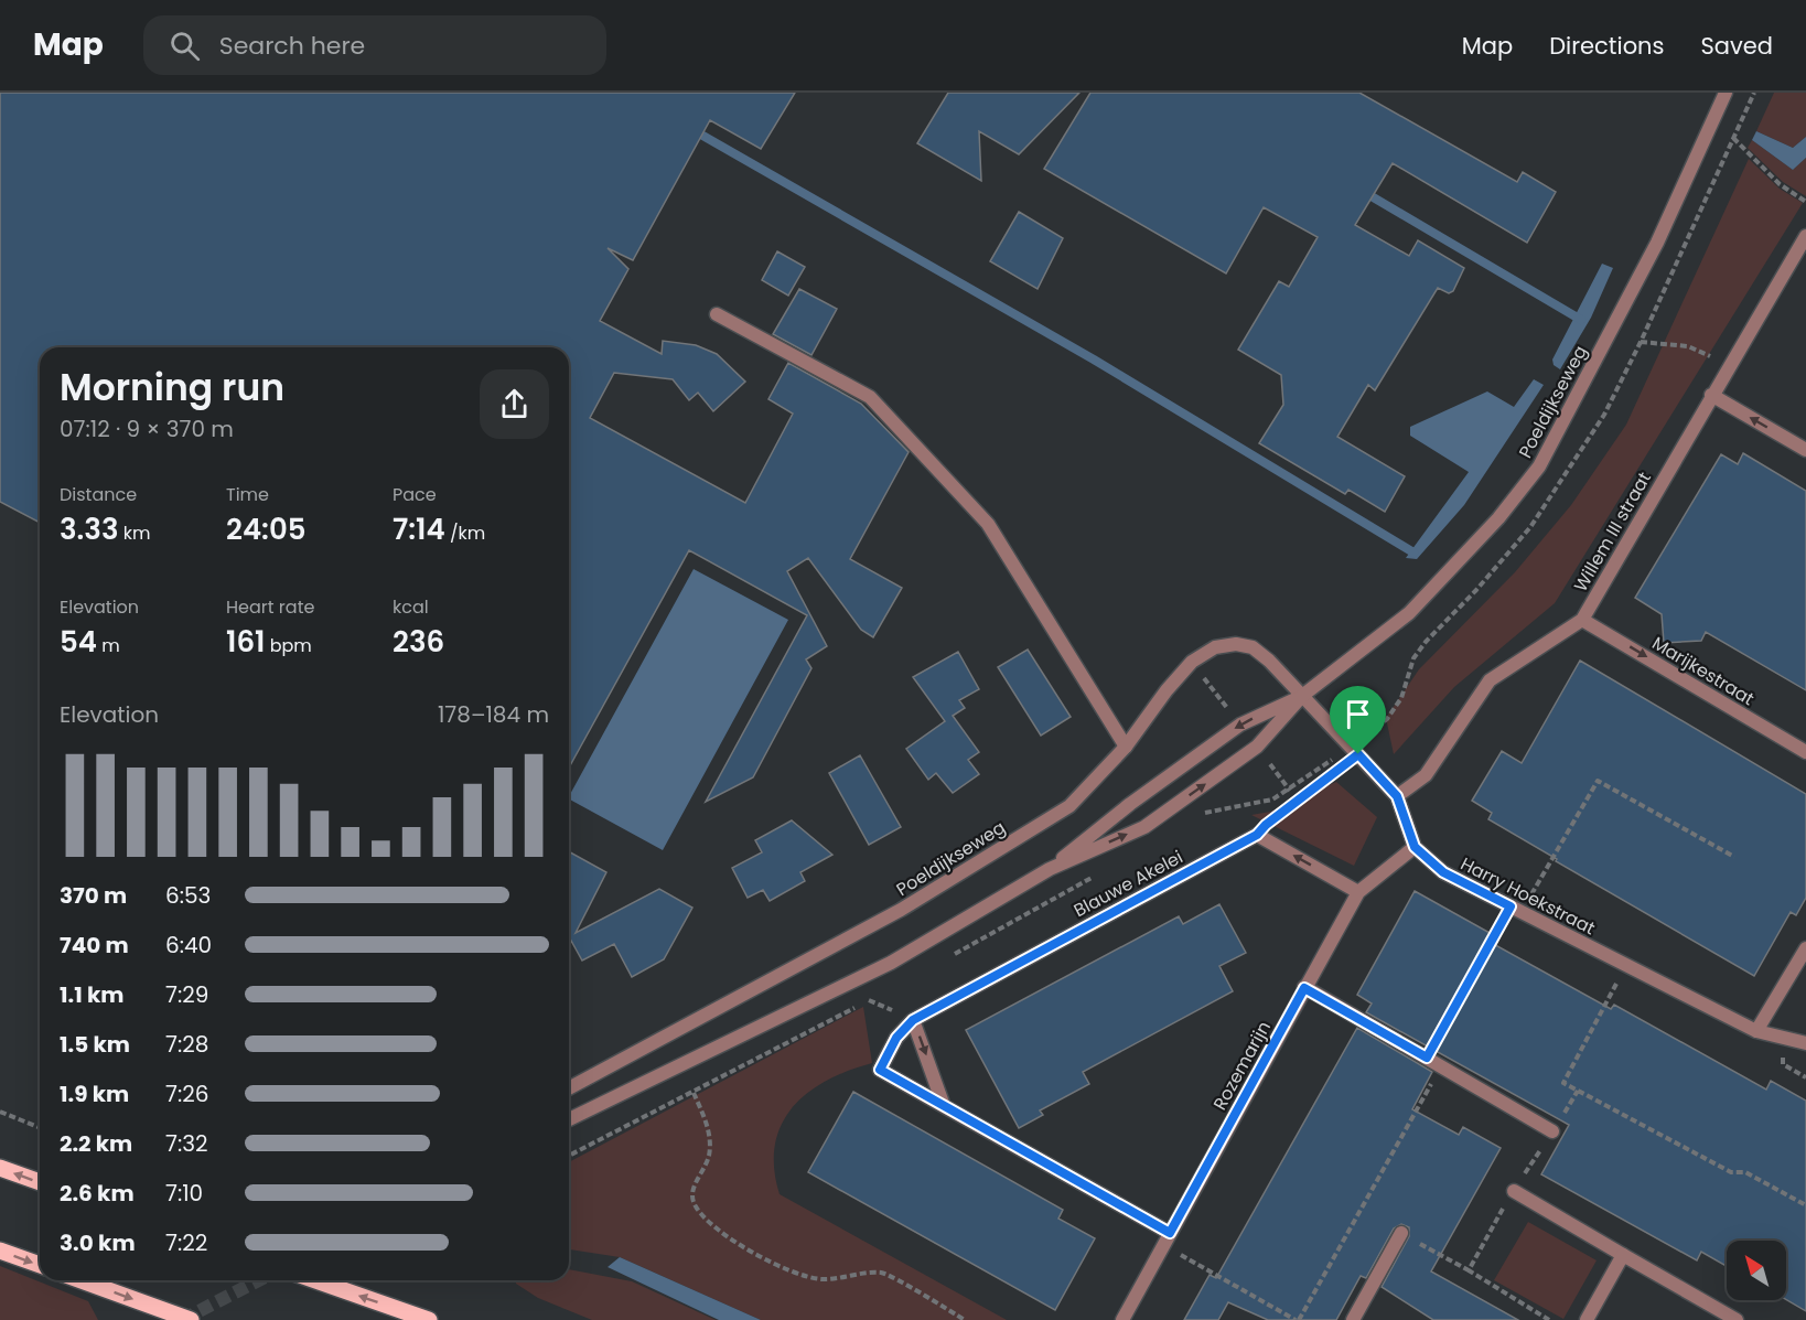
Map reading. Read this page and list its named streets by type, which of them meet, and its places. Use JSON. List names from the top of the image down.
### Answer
{
  "streets": {
    "street": [
      "Poeldijkseweg",
      "Willem III straat",
      "Marijkestraat",
      "Blauwe Akelei",
      "Harry Hoekstraat",
      "Rozemarijn"
    ]
  },
  "crossings": [
    ["Poeldijkseweg", "Harry Hoekstraat"],
    ["Willem III straat", "Marijkestraat"],
    ["Willem III straat", "Harry Hoekstraat"],
    ["Blauwe Akelei", "Rozemarijn"],
    ["Harry Hoekstraat", "Rozemarijn"]
  ],
  "one_way": ["Marijkestraat"],
  "north": "top left",
  "page": {
    "header": "Map",
    "search": "Search here",
    "nav": ["Map", "Directions", "Saved"],
    "heading": ["Morning run", "07:12 · 9 × 370 m"],
    "stats": [
      ["Distance", "3.33 km"],
      ["Time", "24:05"],
      ["Pace", "7:14 /km"],
      ["Elevation", "54 m"],
      ["Heart rate", "161 bpm"],
      ["kcal", "236"]
    ],
    "chart": ["Elevation", "178–184 m"],
    "list": [
      {
        "name": "370 m",
        "note": "6:53"
      },
      {
        "name": "740 m",
        "note": "6:40"
      },
      {
        "name": "1.1 km",
        "note": "7:29"
      },
      {
        "name": "1.5 km",
        "note": "7:28"
      },
      {
        "name": "1.9 km",
        "note": "7:26"
      },
      {
        "name": "2.2 km",
        "note": "7:32"
      },
      {
        "name": "2.6 km",
        "note": "7:10"
      },
      {
        "name": "3.0 km",
        "note": "7:22"
      }
    ]
  }
}
